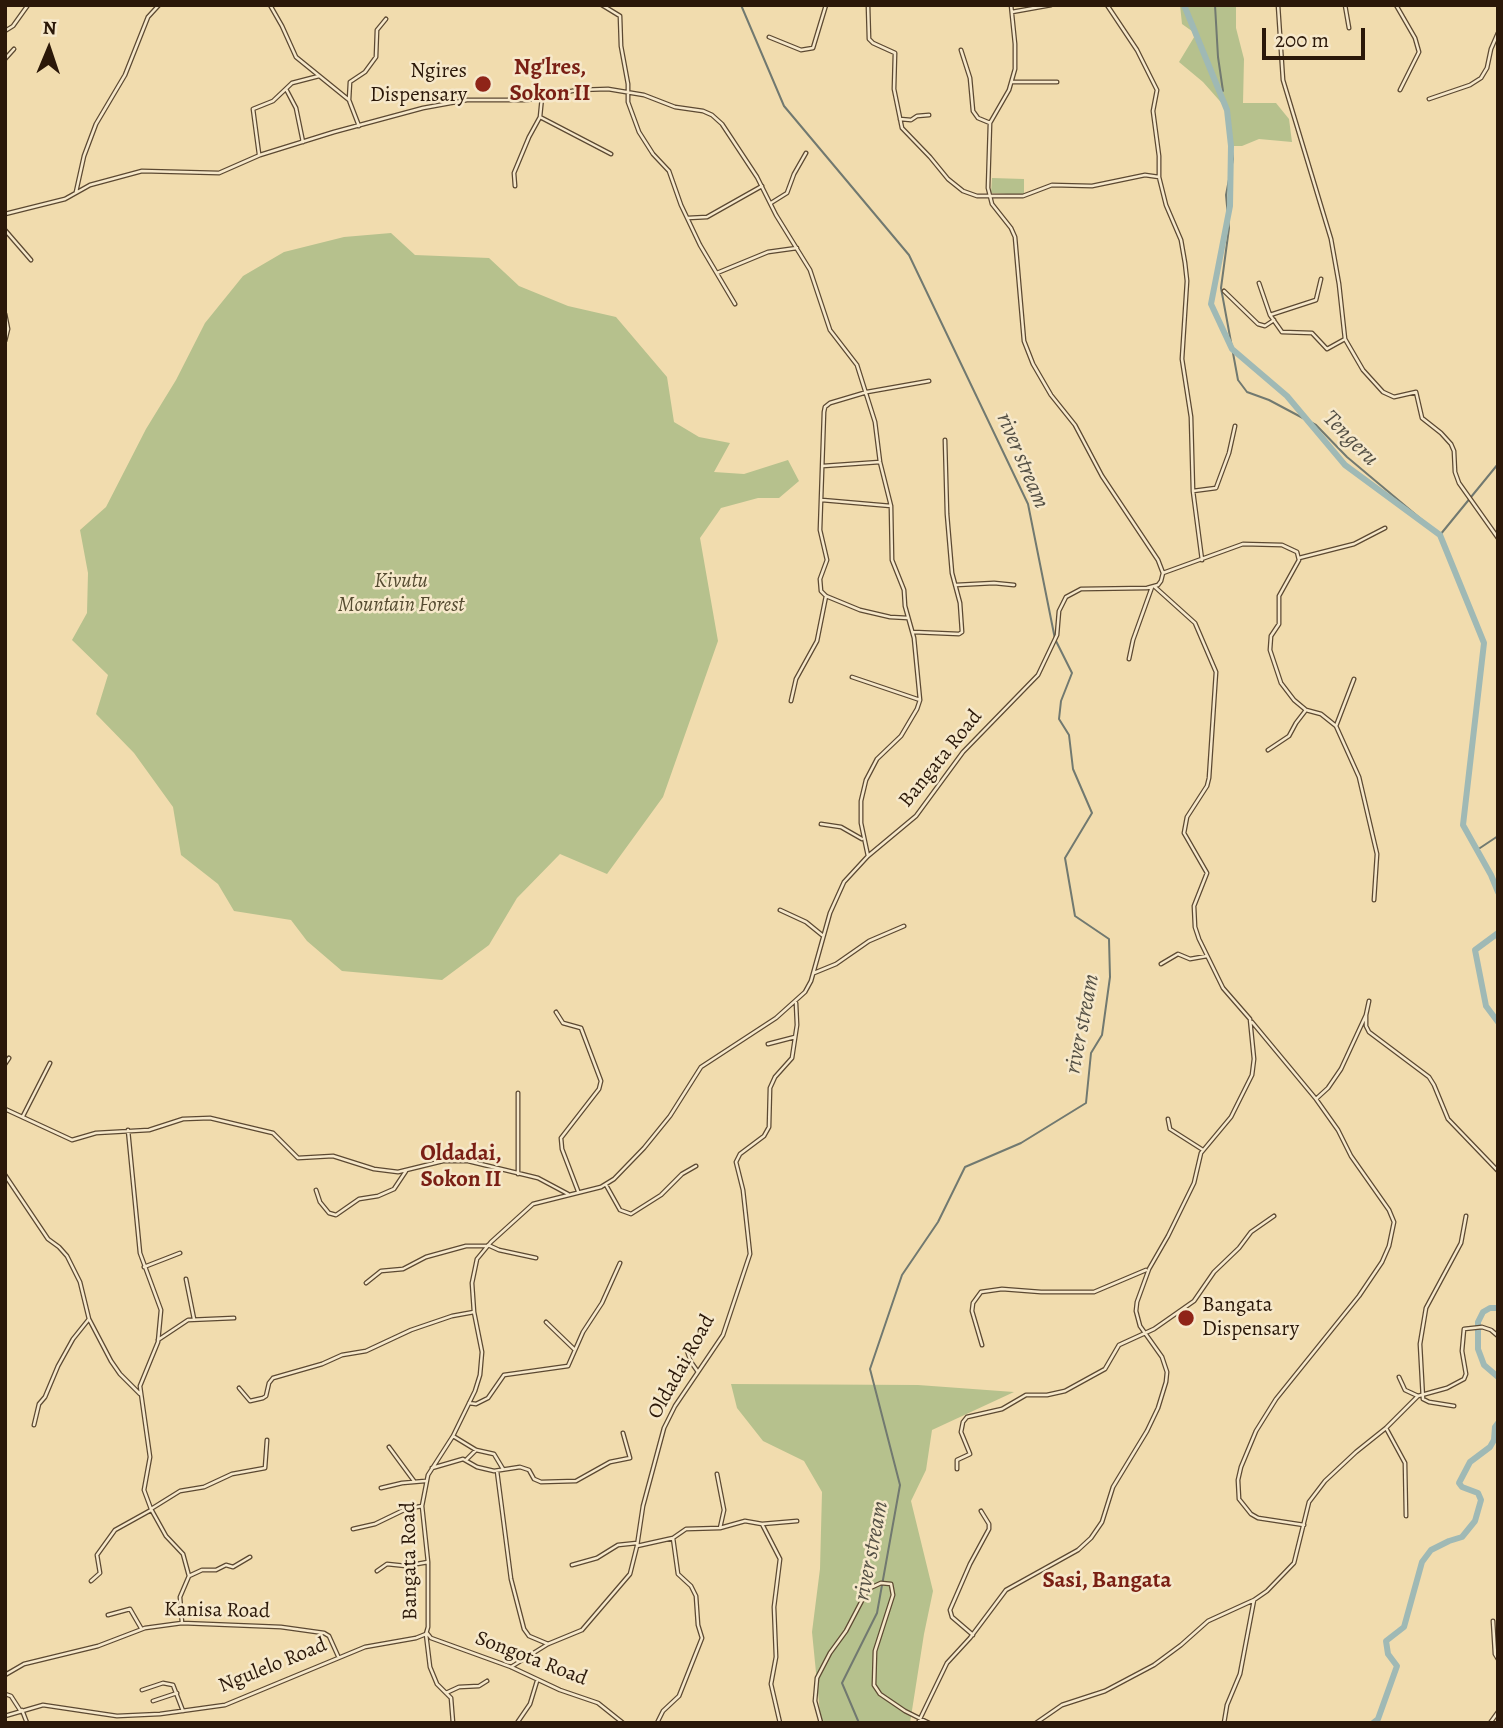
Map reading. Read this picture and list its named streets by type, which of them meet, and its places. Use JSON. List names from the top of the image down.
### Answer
{
  "streets": {
    "street": [
      "Bangata Road",
      "Oldadai Road",
      "Kanisa Road",
      "Songota Road",
      "Ngulelo Road"
    ]
  },
  "crossings": [
    ["Bangata Road", "Oldadai Road"],
    ["Bangata Road", "Songota Road"],
    ["Bangata Road", "Ngulelo Road"],
    ["Oldadai Road", "Songota Road"],
    ["Kanisa Road", "Ngulelo Road"],
    ["Songota Road", "Ngulelo Road"]
  ],
  "districts": ["Ng'lres, Sokon II", "Oldadai, Sokon II", "Sasi, Bangata"],
  "water": ["Tengeru", "river stream"],
  "parks": ["Kivutu Mountain Forest"],
  "places": ["Ngires Dispensary", "Bangata Dispensary"],
  "scale_bar": "200 m",
  "north": "top"
}
